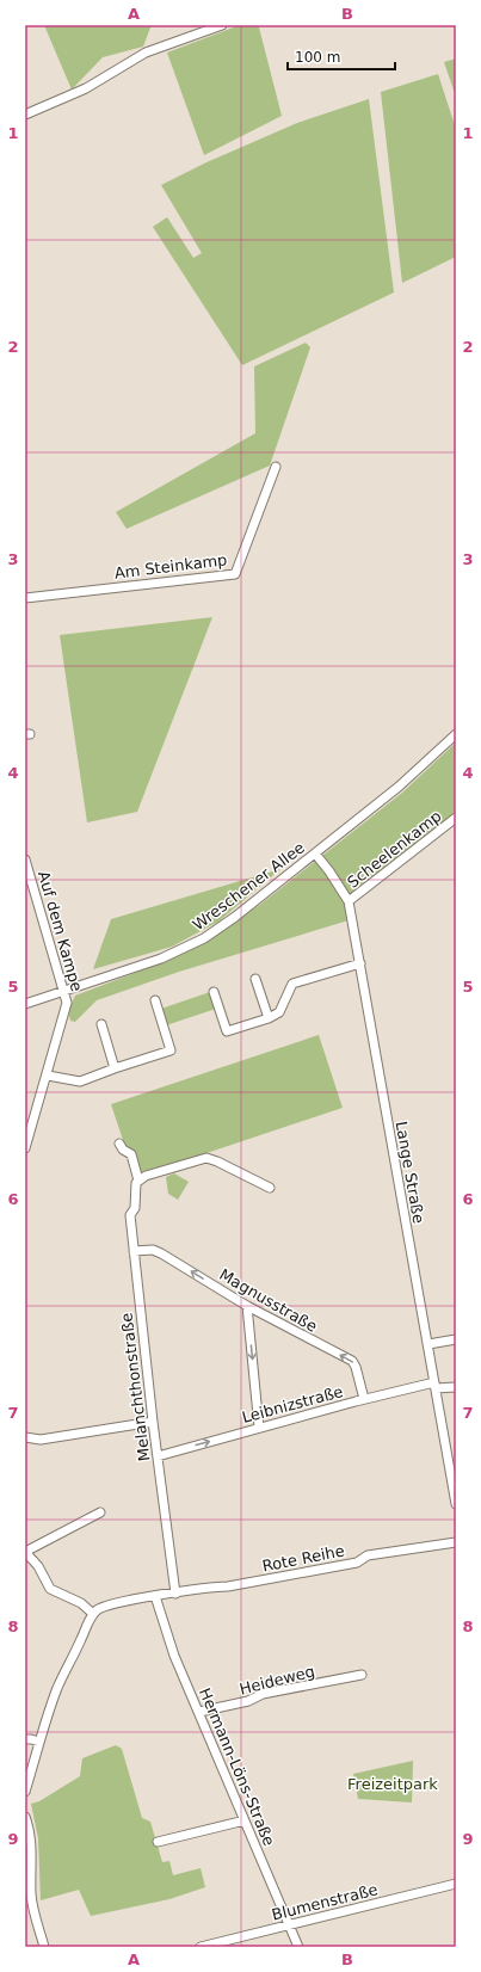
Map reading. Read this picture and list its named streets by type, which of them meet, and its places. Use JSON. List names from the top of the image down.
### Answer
{
  "streets": {
    "street": [
      "Am Steinkamp",
      "Scheelenkamp",
      "Wreschener Allee",
      "Auf dem Kampe",
      "Lange Straße",
      "Magnusstraße",
      "Melanchthonstraße",
      "Leibnizstraße",
      "Rote Reihe",
      "Heideweg",
      "Hermann-Löns-Straße",
      "Blumenstraße"
    ]
  },
  "crossings": [
    ["Scheelenkamp", "Lange Straße"],
    ["Wreschener Allee", "Auf dem Kampe"],
    ["Wreschener Allee", "Lange Straße"],
    ["Lange Straße", "Leibnizstraße"],
    ["Magnusstraße", "Melanchthonstraße"],
    ["Magnusstraße", "Leibnizstraße"],
    ["Melanchthonstraße", "Leibnizstraße"],
    ["Melanchthonstraße", "Rote Reihe"],
    ["Rote Reihe", "Hermann-Löns-Straße"],
    ["Heideweg", "Hermann-Löns-Straße"],
    ["Hermann-Löns-Straße", "Blumenstraße"]
  ],
  "one_way": ["Magnusstraße"],
  "parks": ["Freizeitpark"],
  "scale_bar": "100 m",
  "grid": {
    "columns": ["A", "B"],
    "rows": [
      "1",
      "2",
      "3",
      "4",
      "5",
      "6",
      "7",
      "8",
      "9"
    ]
  }
}
